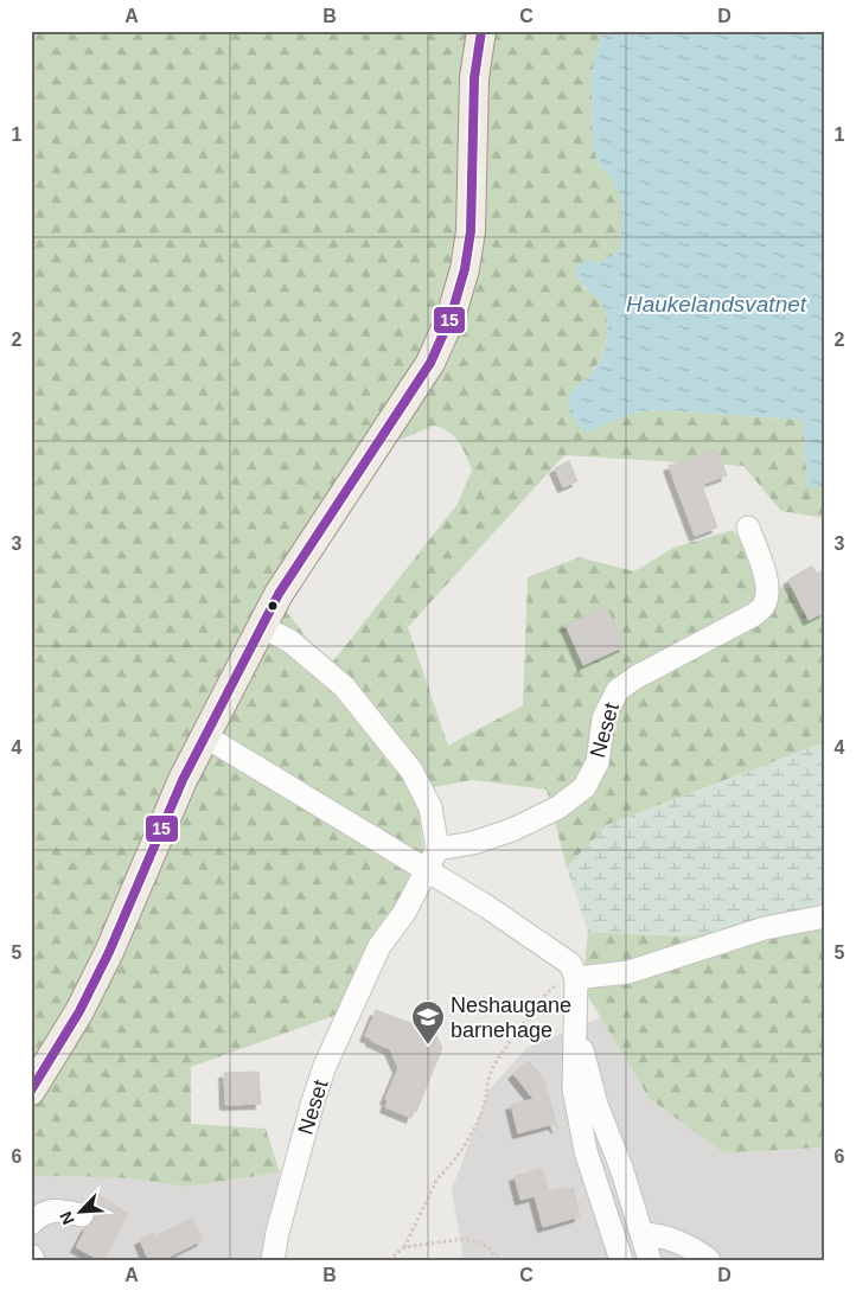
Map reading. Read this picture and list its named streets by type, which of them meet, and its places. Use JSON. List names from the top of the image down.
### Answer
{
  "streets": {
    "street": ["Neset"]
  },
  "water": ["Haukelandsvatnet"],
  "places": {
    "school or university": ["Neshaugane barnehage"]
  },
  "lines": ["transit line 15"],
  "north": "bottom left",
  "grid": {
    "columns": [
      "A",
      "B",
      "C",
      "D"
    ],
    "rows": [
      "1",
      "2",
      "3",
      "4",
      "5",
      "6"
    ]
  }
}
